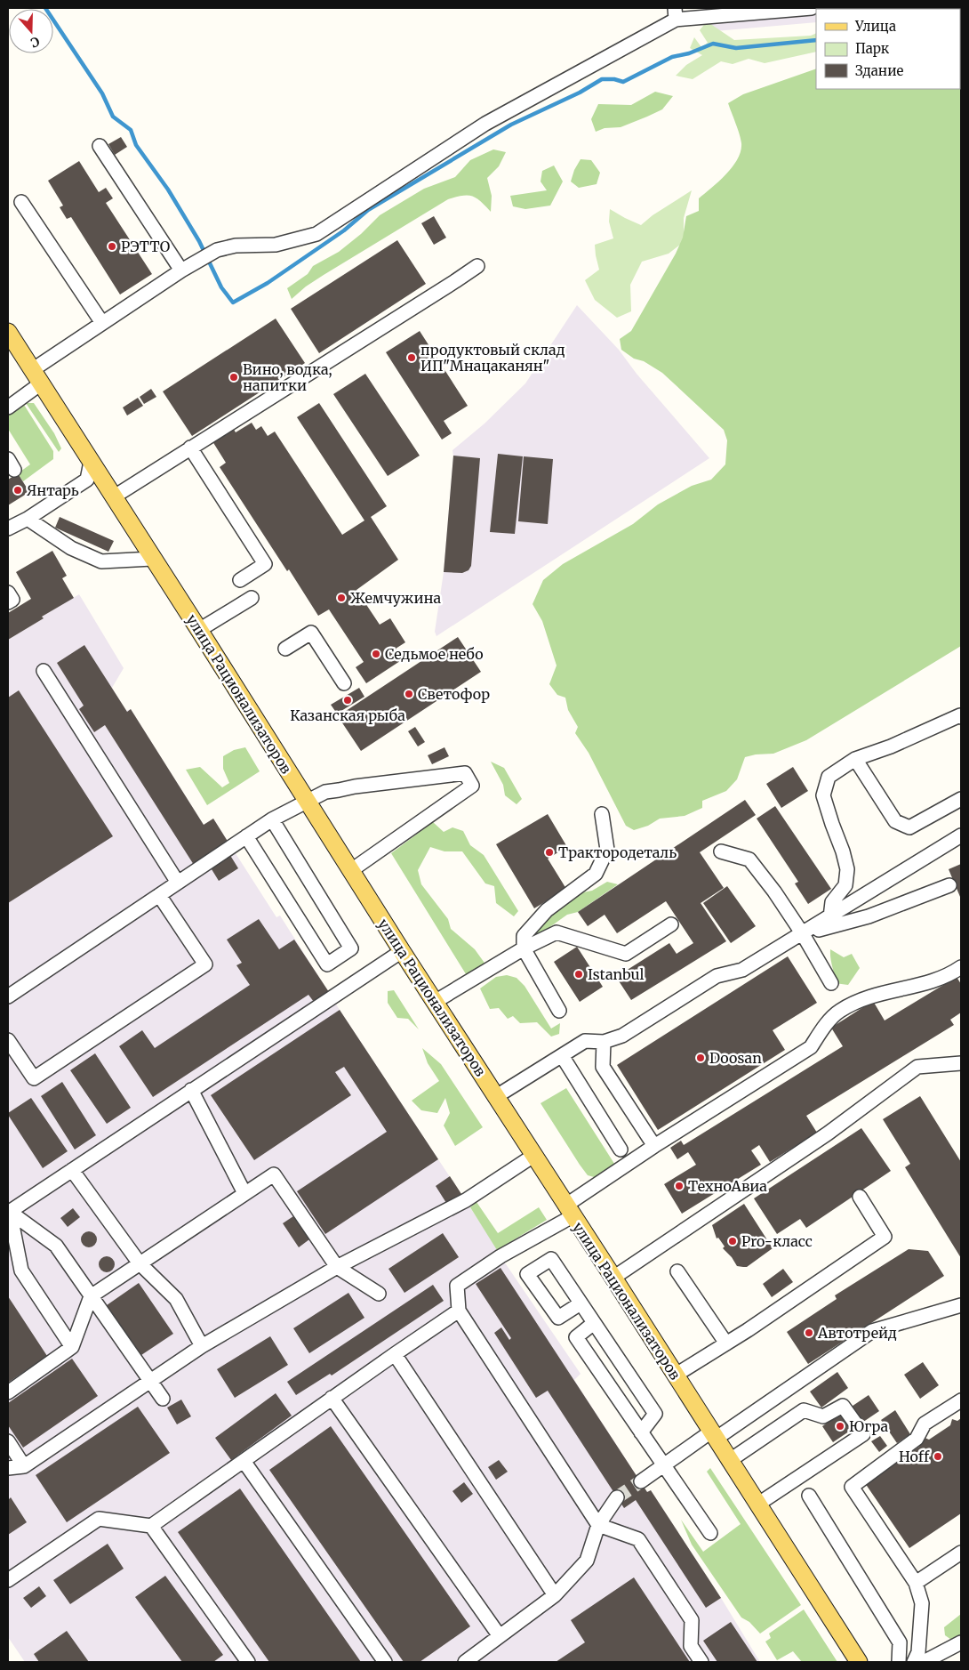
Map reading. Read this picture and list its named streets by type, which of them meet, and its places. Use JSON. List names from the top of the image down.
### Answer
{
  "streets": {
    "main road": ["улица Рационализаторов"]
  },
  "places": [
    "РЭТТО",
    "продуктовый склад ИП\"Мнацаканян\"",
    "Вино, водка, напитки",
    "Янтарь",
    "Жемчужина",
    "Седьмое небо",
    "Светофор",
    "Казанская рыба",
    "Трактородеталь",
    "Istanbul",
    "Doosan",
    "ТехноАвиа",
    "Pro-класс",
    "Автотрейд",
    "Югра",
    "Hoff"
  ],
  "legend": ["Улица", "Парк", "Здание"],
  "north": "bottom"
}
